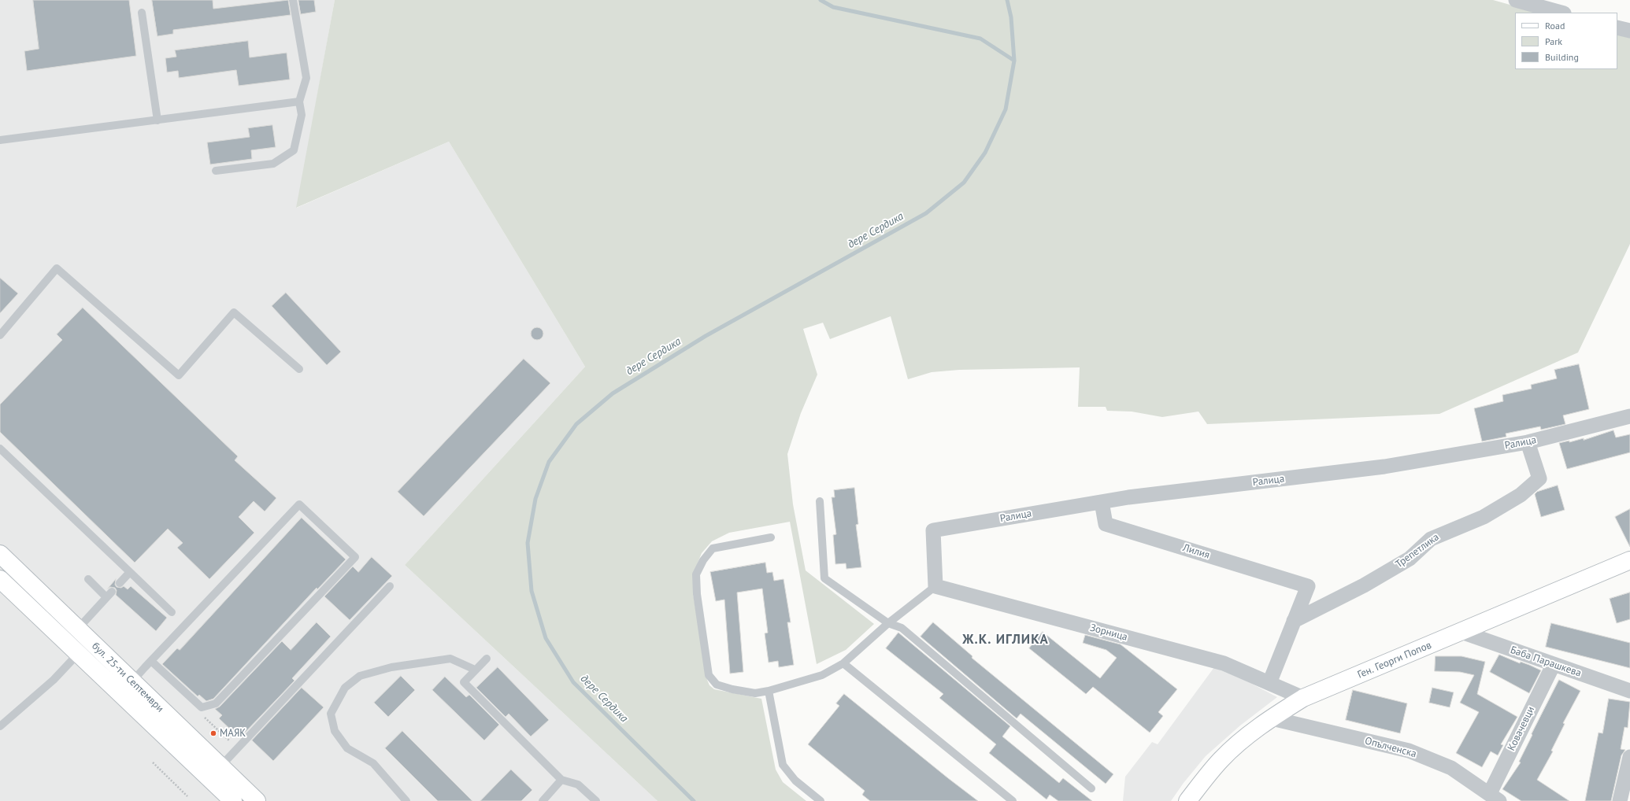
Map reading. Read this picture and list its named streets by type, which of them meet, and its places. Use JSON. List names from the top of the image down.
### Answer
{
  "streets": {
    "main road": ["Ген. Георги Попов", "бул. 25-ти Септември"],
    "street": [
      "Ралица",
      "Трепетлика",
      "Лилия",
      "Зорница",
      "Баба Парашкева",
      "Ковачевци",
      "Опълченска"
    ]
  },
  "crossings": [
    ["Ралица", "Трепетлика"],
    ["Ралица", "Лилия"],
    ["Ралица", "Зорница"],
    ["Трепетлика", "Лилия"],
    ["Зорница", "Ген. Георги Попов"],
    ["Ген. Георги Попов", "Баба Парашкева"],
    ["Ген. Георги Попов", "Опълченска"],
    ["Баба Парашкева", "Ковачевци"],
    ["Ковачевци", "Опълченска"]
  ],
  "districts": ["Ж.К. ИГЛИКА"],
  "water": ["дере Сердика"],
  "places": ["МАЯК"],
  "legend": ["Road", "Park", "Building"]
}
